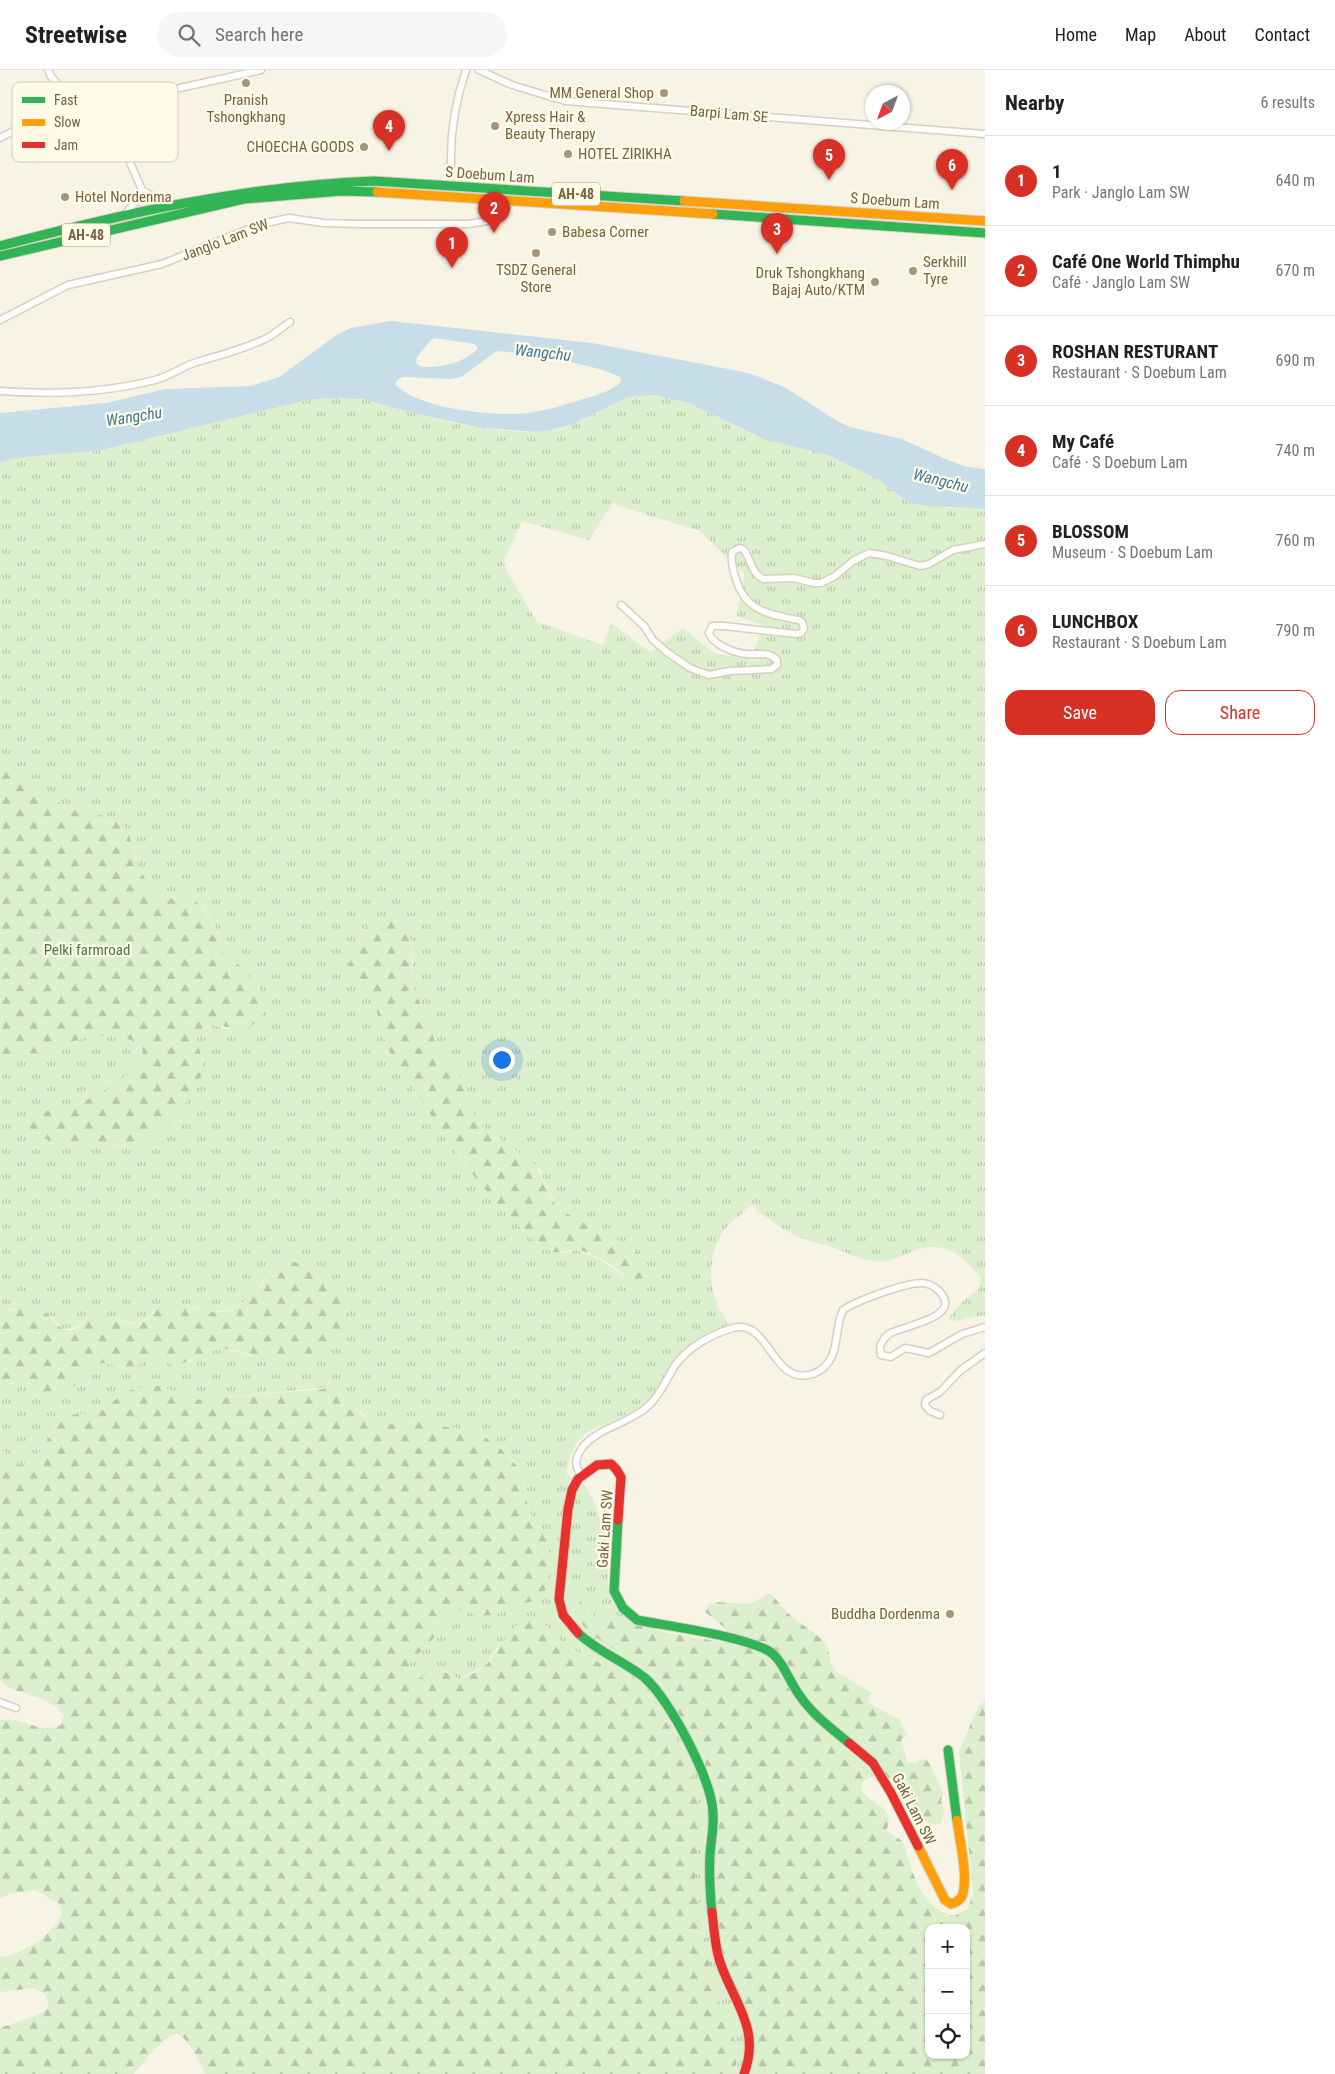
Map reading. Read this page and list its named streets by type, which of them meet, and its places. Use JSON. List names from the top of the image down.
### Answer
{
  "streets": {
    "main road": ["S Doebum Lam", "AH-48", "Gaki Lam SW"],
    "street": ["Barpi Lam SE", "Janglo Lam SW"]
  },
  "crossings": [
    ["S Doebum Lam", "Janglo Lam SW"]
  ],
  "water": ["Wangchu"],
  "parks": ["Pelki farmroad"],
  "places": [
    "Pranish Tshongkhang",
    "MM General Shop",
    "Xpress Hair & Beauty Therapy",
    "CHOECHA GOODS",
    "HOTEL ZIRIKHA",
    "Hotel Nordenma",
    "Babesa Corner",
    "TSDZ General Store",
    "Serkhill Tyre",
    "Druk Tshongkhang Bajaj Auto/KTM",
    "Buddha Dordenma"
  ],
  "legend": ["Fast", "Slow", "Jam"],
  "north": "bottom left",
  "page": {
    "header": "Streetwise",
    "search": "Search here",
    "nav": [
      "Home",
      "Map",
      "About",
      "Contact"
    ],
    "heading": ["Nearby", "6 results"],
    "pins": [
      "4",
      "5",
      "6",
      "2",
      "3",
      "1"
    ],
    "list": [
      {
        "mark": "1",
        "name": "1",
        "note": "Park · Janglo Lam SW",
        "value": "640 m"
      },
      {
        "mark": "2",
        "name": "Café One World Thimphu",
        "note": "Café · Janglo Lam SW",
        "value": "670 m"
      },
      {
        "mark": "3",
        "name": "ROSHAN RESTURANT",
        "note": "Restaurant · S Doebum Lam",
        "value": "690 m"
      },
      {
        "mark": "4",
        "name": "My Café",
        "note": "Café · S Doebum Lam",
        "value": "740 m"
      },
      {
        "mark": "5",
        "name": "BLOSSOM",
        "note": "Museum · S Doebum Lam",
        "value": "760 m"
      },
      {
        "mark": "6",
        "name": "LUNCHBOX",
        "note": "Restaurant · S Doebum Lam",
        "value": "790 m"
      }
    ],
    "buttons": ["Save", "Share"],
    "map_buttons": ["+", "−"]
  }
}
